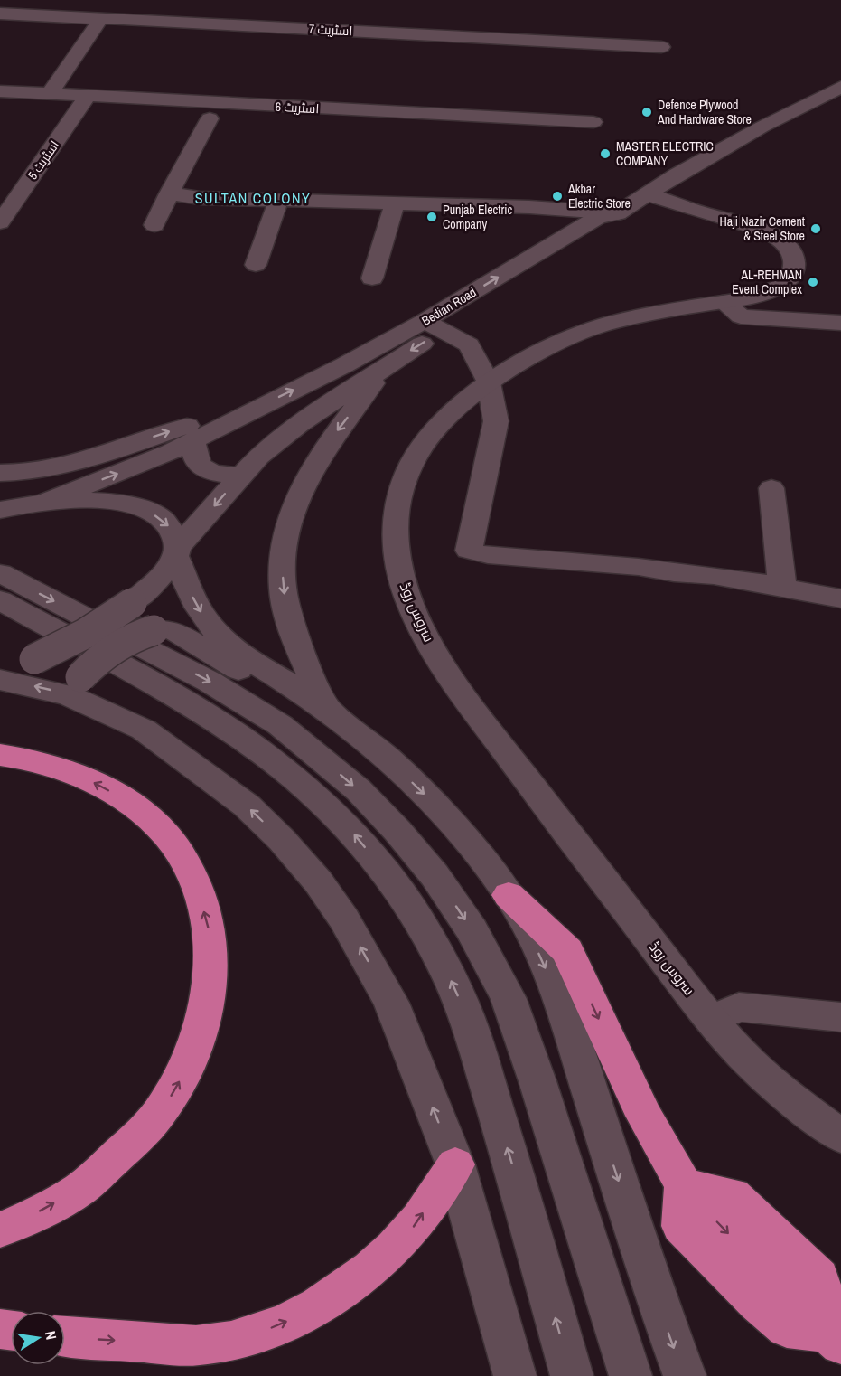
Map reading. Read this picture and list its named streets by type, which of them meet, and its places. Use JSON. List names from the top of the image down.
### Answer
{
  "streets": {
    "main road": [
      "اسٹریٹ 7",
      "اسٹریٹ 6",
      "اسٹریٹ 5",
      "Bedian Road",
      "سروس روڈ"
    ]
  },
  "crossings": [
    ["اسٹریٹ 6", "اسٹریٹ 5"]
  ],
  "districts": ["SULTAN COLONY"],
  "places": [
    "Defence Plywood And Hardware Store",
    "MASTER ELECTRIC COMPANY",
    "Akbar Electric Store",
    "Punjab Electric Company",
    "Haji Nazir Cement & Steel Store",
    "AL-REHMAN Event Complex"
  ],
  "north": "right"
}
